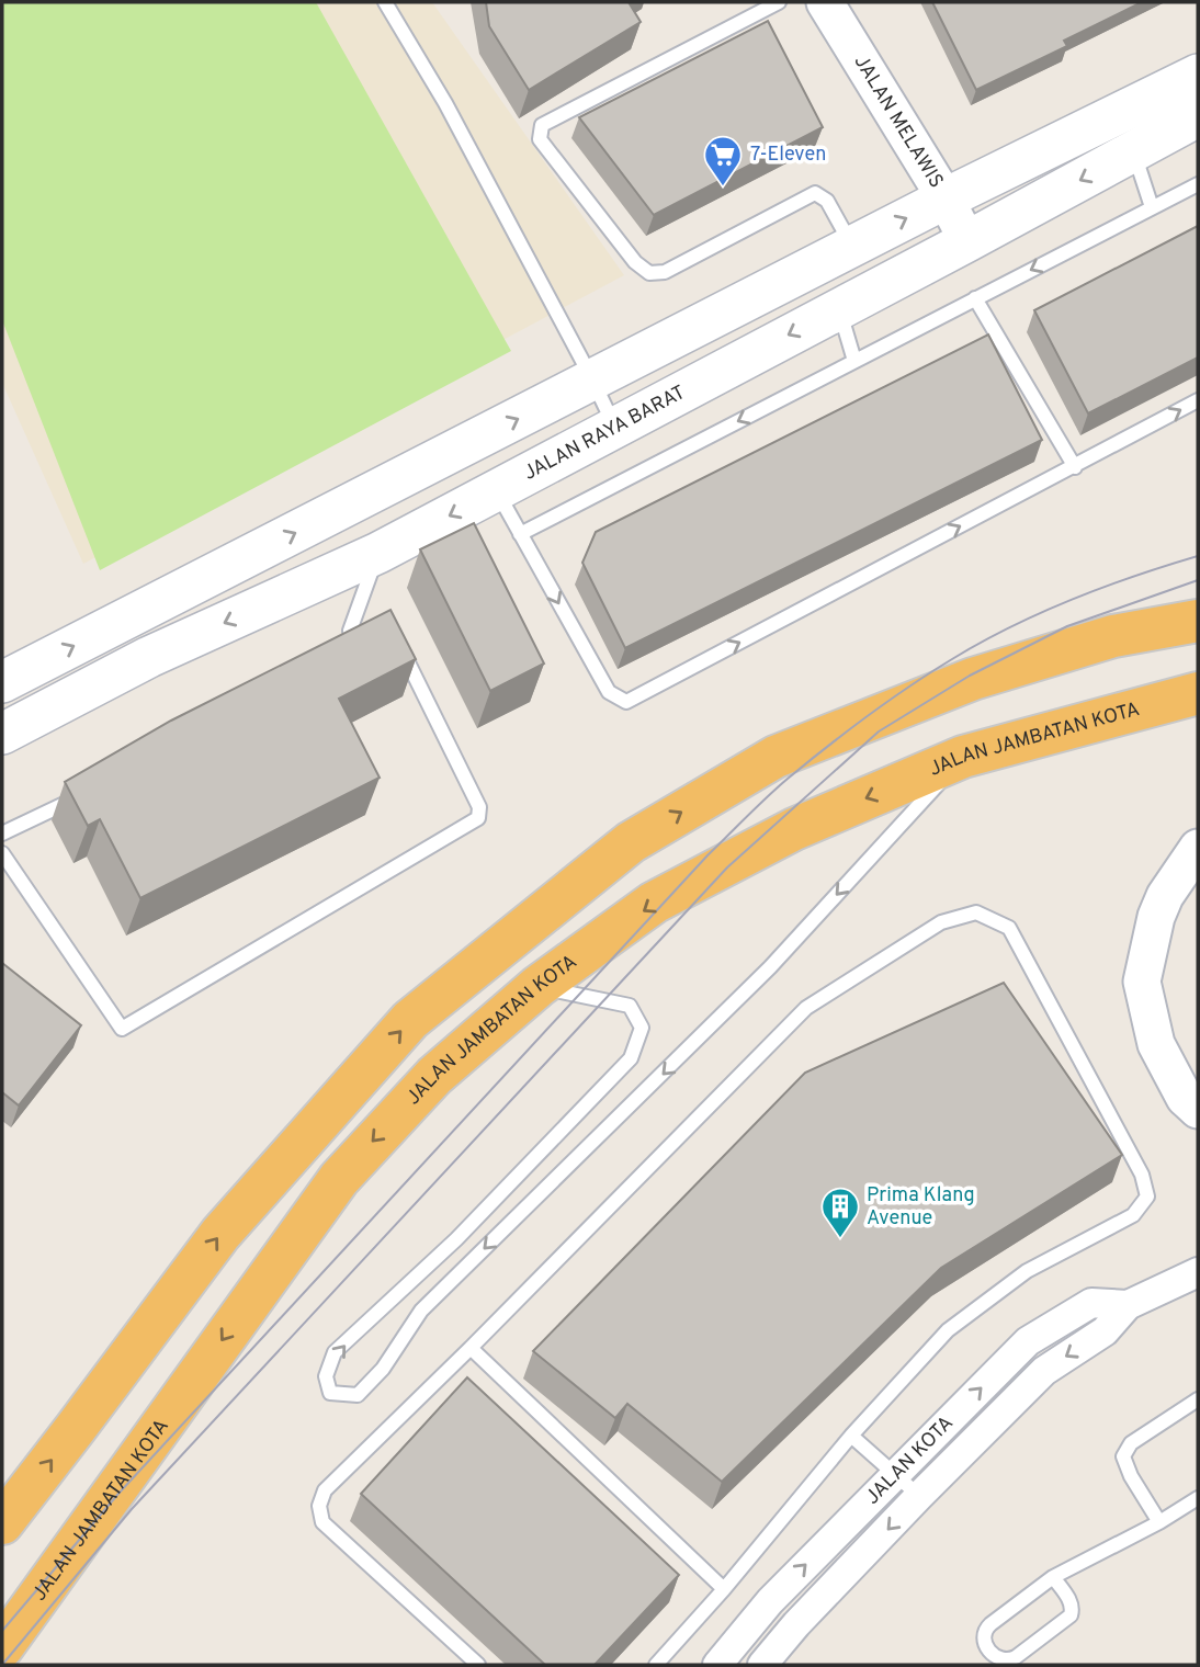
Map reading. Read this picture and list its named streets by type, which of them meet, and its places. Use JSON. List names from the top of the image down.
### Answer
{
  "streets": {
    "highway": ["JALAN JAMBATAN KOTA"],
    "main road": ["JALAN RAYA BARAT"],
    "street": ["JALAN MELAWIS", "JALAN KOTA"]
  },
  "crossings": [
    ["JALAN MELAWIS", "JALAN RAYA BARAT"]
  ],
  "places": {
    "supermarket": ["7-Eleven"],
    "building": ["Prima Klang Avenue"]
  }
}
